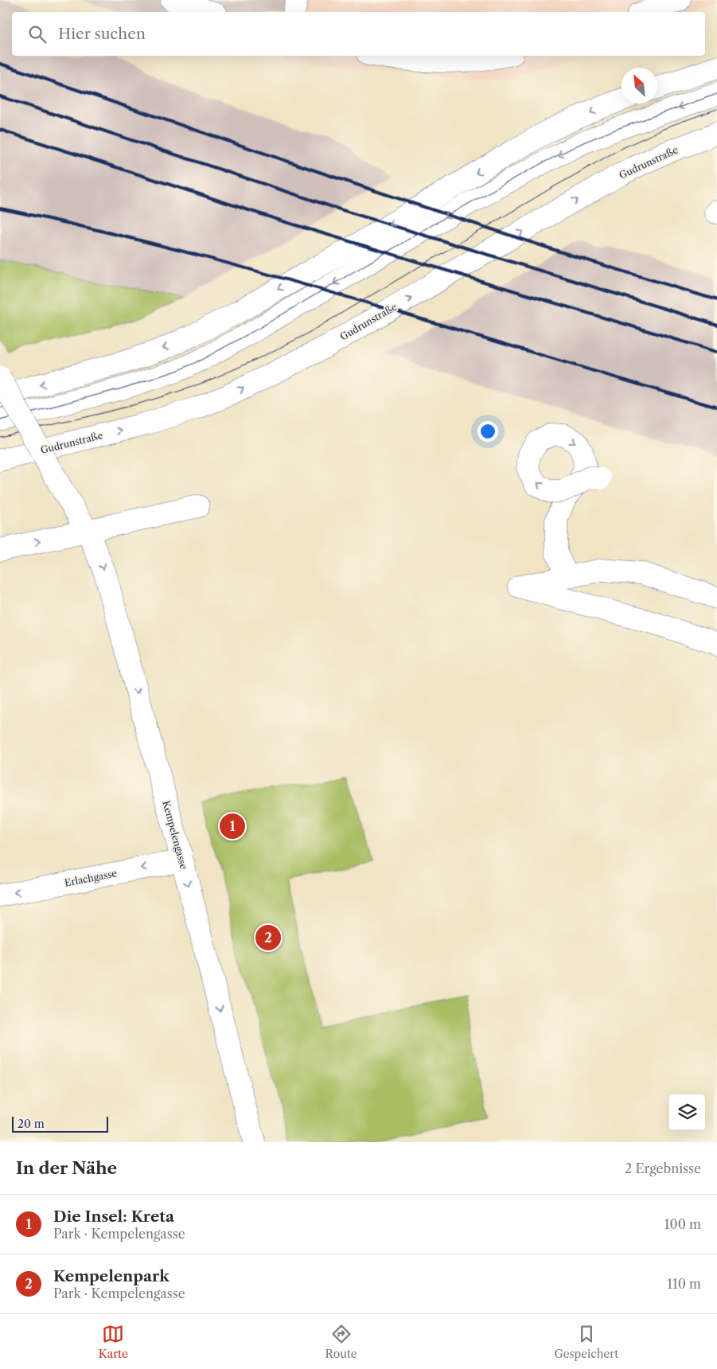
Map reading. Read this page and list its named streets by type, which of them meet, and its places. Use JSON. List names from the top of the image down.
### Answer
{
  "streets": {
    "main road": ["Gudrunstraße", "Kempelengasse", "Erlachgasse"]
  },
  "crossings": [
    ["Kempelengasse", "Erlachgasse"]
  ],
  "one_way": ["Kempelengasse", "Erlachgasse"],
  "scale_bar": "20 m",
  "north": "top left",
  "page": {
    "search": "Hier suchen",
    "pins": ["1", "2"],
    "scale": "20 m",
    "heading": ["In der Nähe", "2 Ergebnisse"],
    "list": [
      {
        "mark": "1",
        "name": "Die Insel: Kreta",
        "note": "Park · Kempelengasse",
        "value": "100 m"
      },
      {
        "mark": "2",
        "name": "Kempelenpark",
        "note": "Park · Kempelengasse",
        "value": "110 m"
      }
    ],
    "nav": ["Karte", "Route", "Gespeichert"]
  }
}
